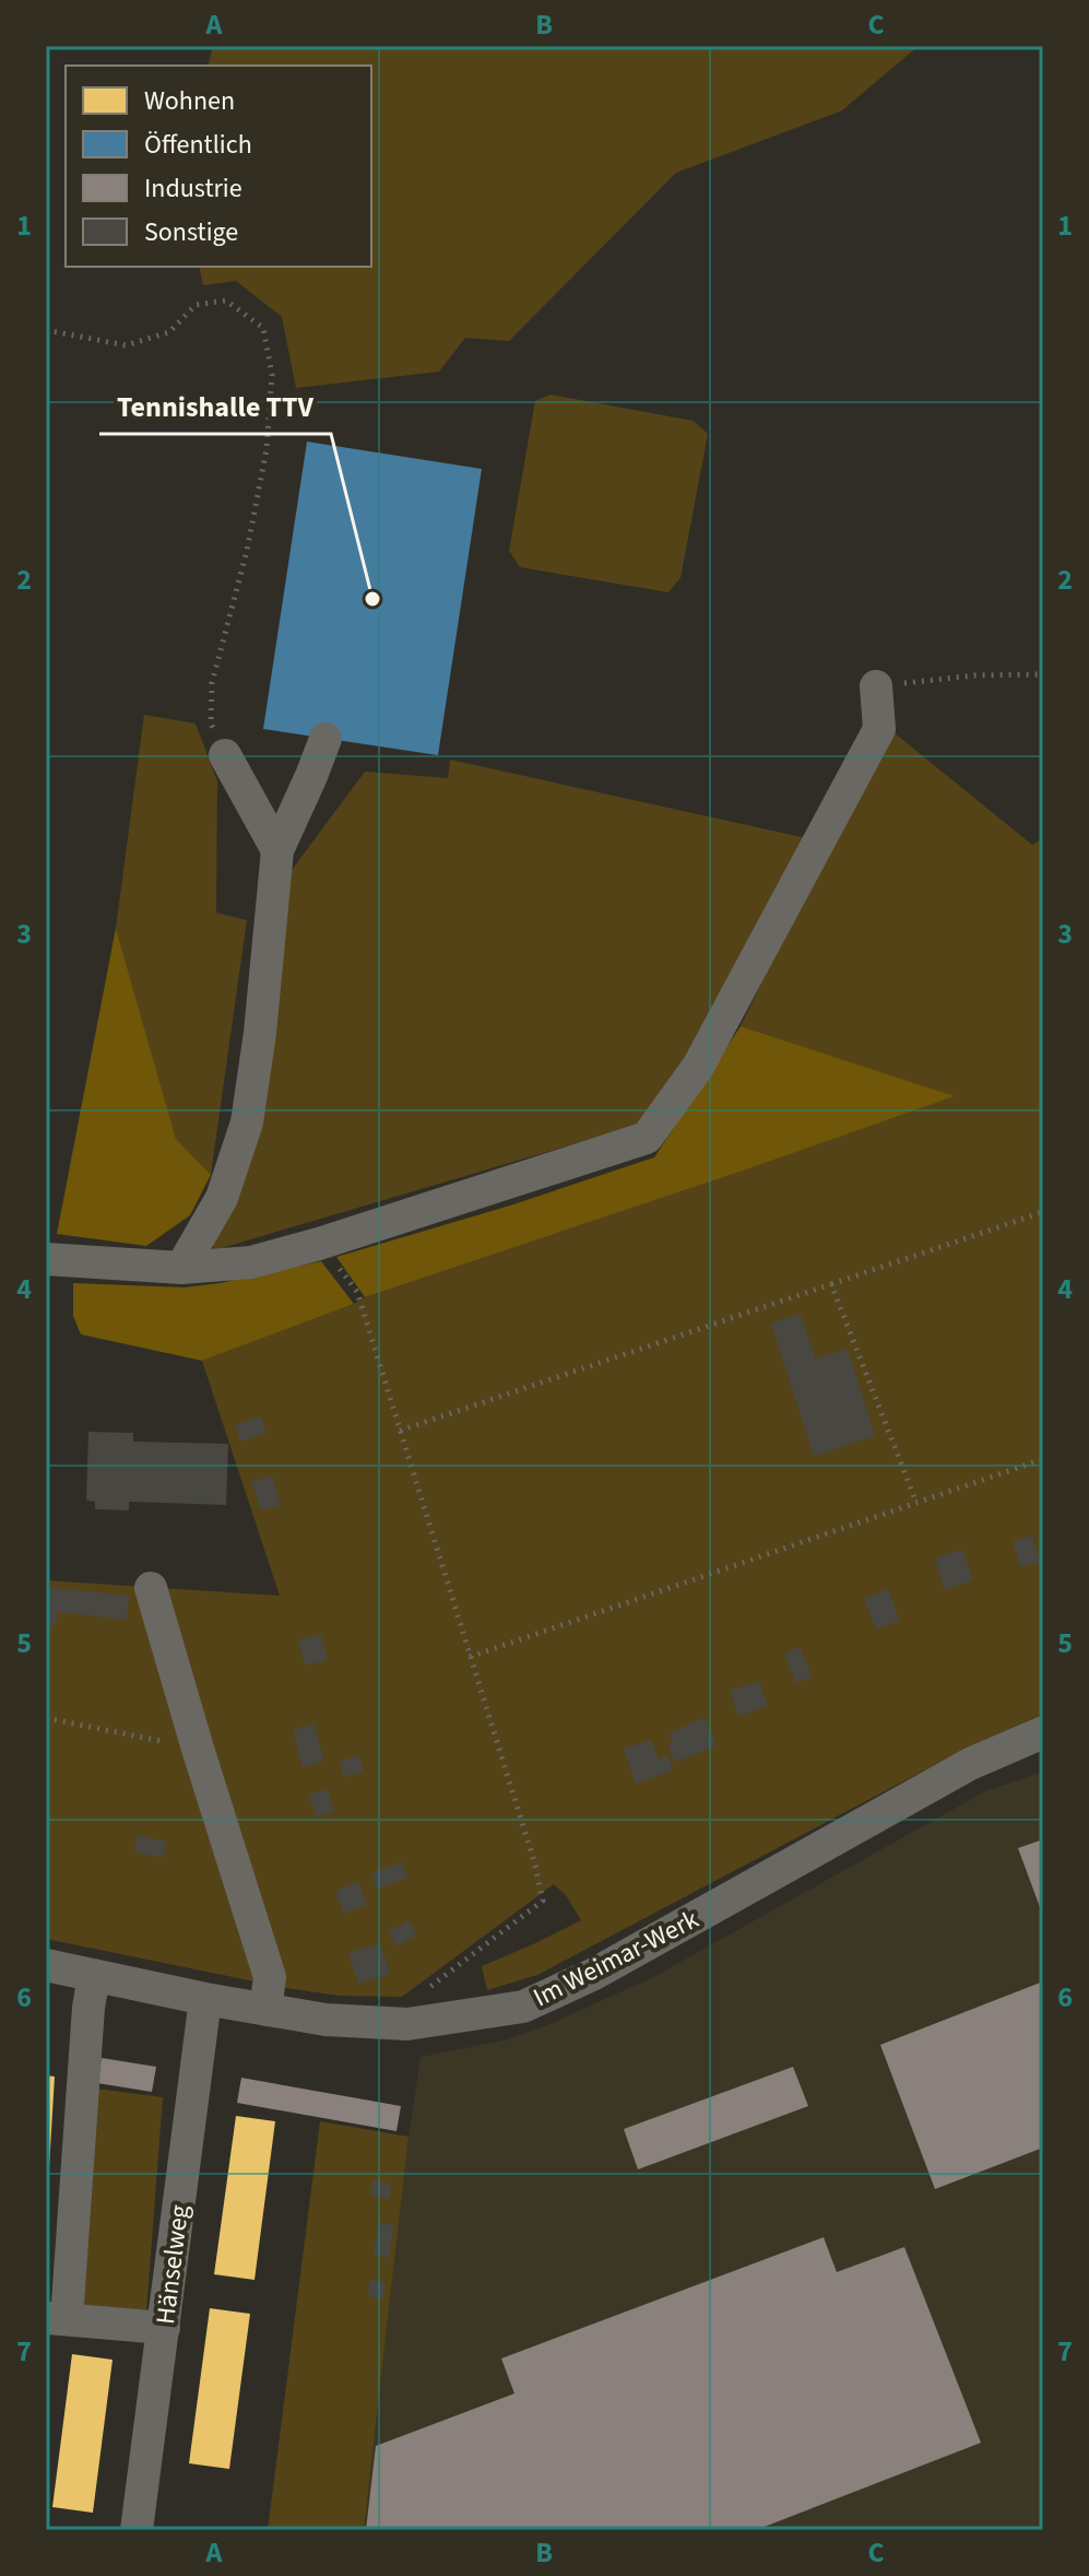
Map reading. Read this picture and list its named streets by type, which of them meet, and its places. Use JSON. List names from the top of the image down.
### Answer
{
  "streets": {
    "street": ["Im Weimar-Werk", "Hänselweg"]
  },
  "crossings": [
    ["Im Weimar-Werk", "Hänselweg"]
  ],
  "places": ["Tennishalle TTV"],
  "legend": [
    "Wohnen",
    "Öffentlich",
    "Industrie",
    "Sonstige"
  ],
  "grid": {
    "columns": ["A", "B", "C"],
    "rows": [
      "1",
      "2",
      "3",
      "4",
      "5",
      "6",
      "7"
    ]
  }
}
